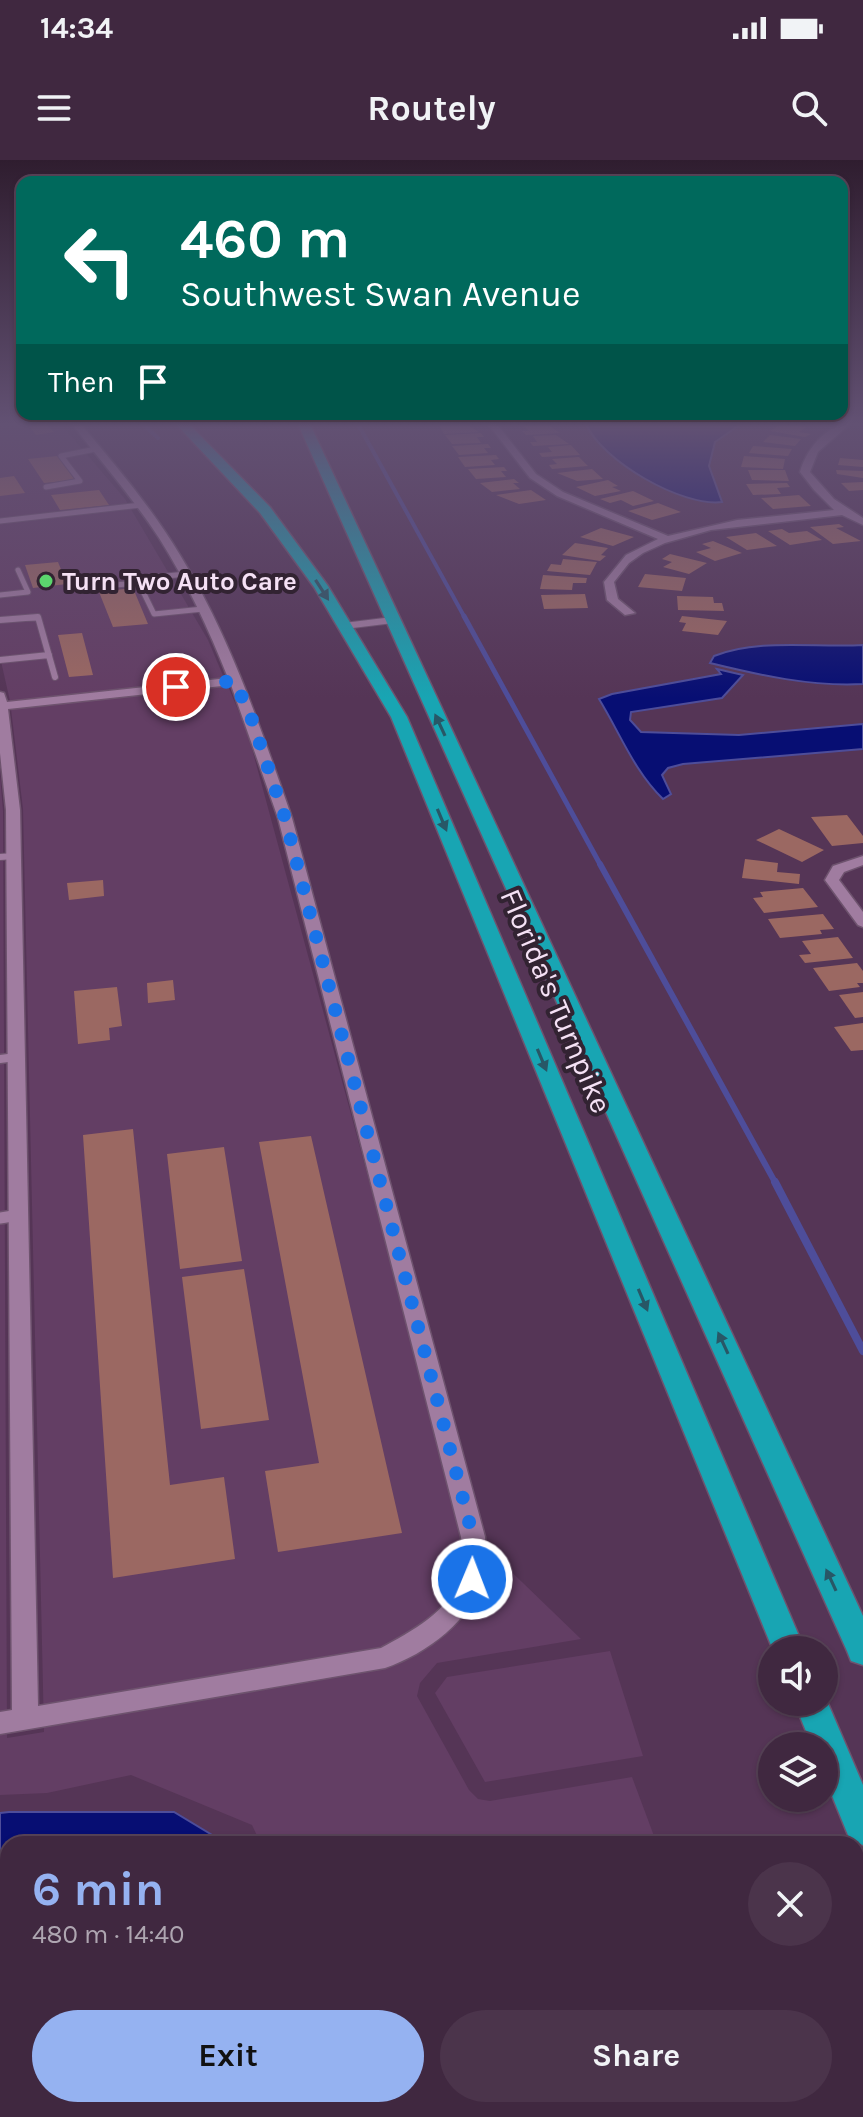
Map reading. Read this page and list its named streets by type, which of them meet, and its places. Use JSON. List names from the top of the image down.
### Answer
{
  "streets": {
    "highway": ["Florida's Turnpike"]
  },
  "places": ["Turn Two Auto Care"],
  "page": {
    "status": "14:34",
    "header": "Routely",
    "turn": ["460 m", "Southwest Swan Avenue"],
    "then": "Then",
    "heading": ["6 min", "480 m · 14:40"],
    "buttons": ["Exit", "Share"]
  }
}
